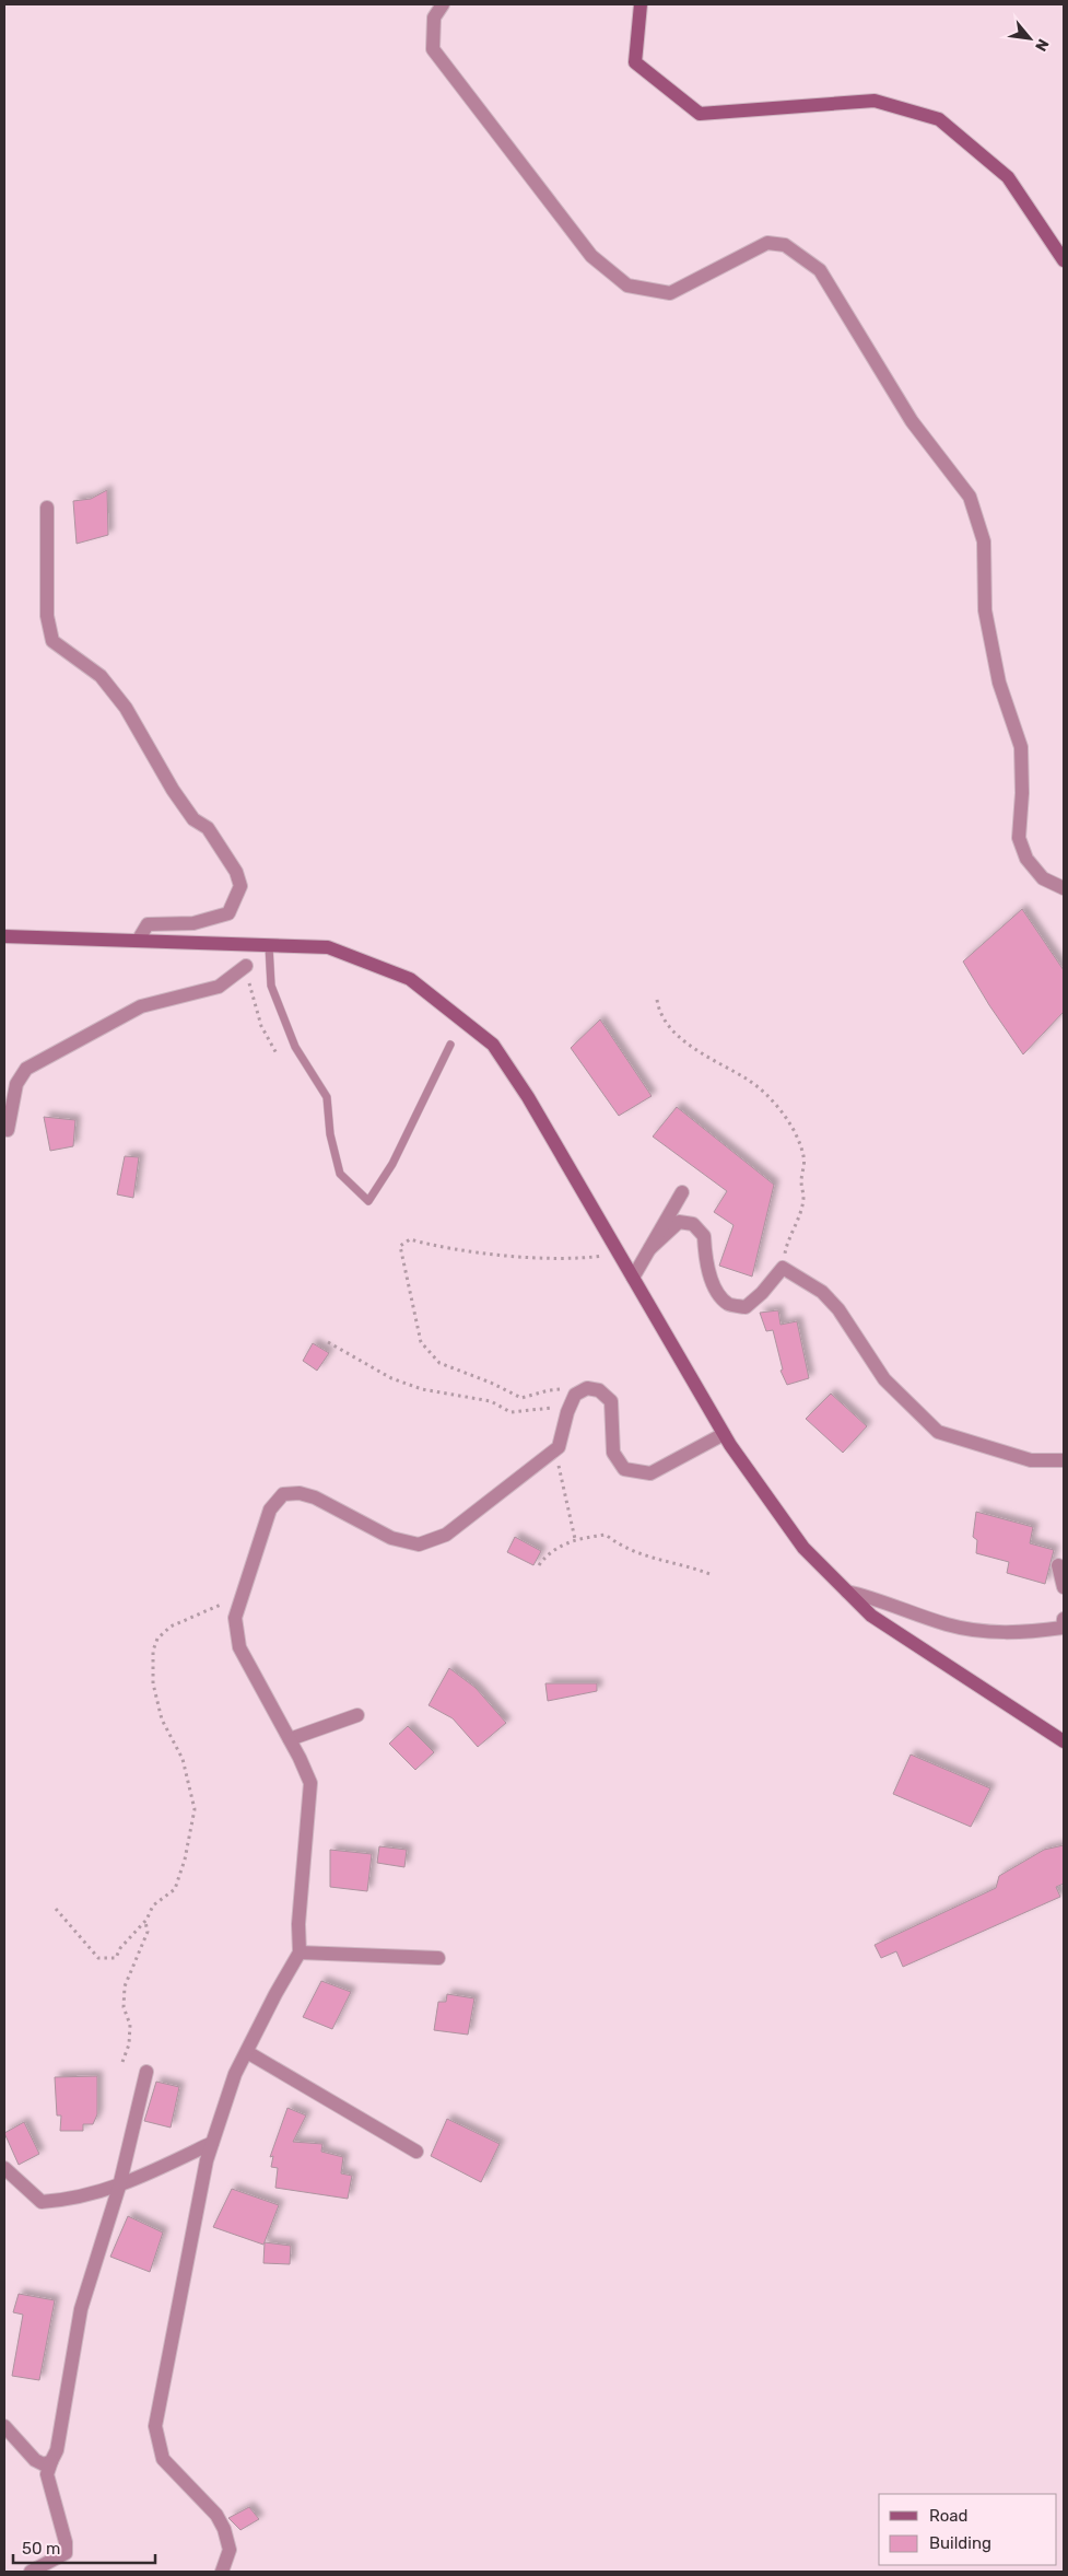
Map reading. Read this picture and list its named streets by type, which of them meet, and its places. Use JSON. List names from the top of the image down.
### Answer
{
  "legend": ["Road", "Building"],
  "scale_bar": "50 m",
  "north": "bottom right"
}
